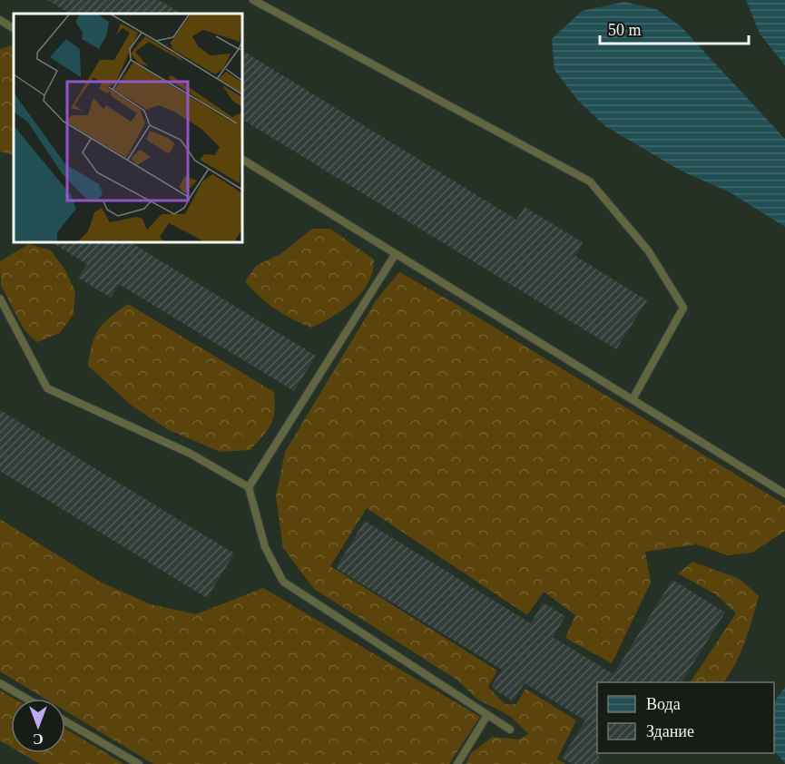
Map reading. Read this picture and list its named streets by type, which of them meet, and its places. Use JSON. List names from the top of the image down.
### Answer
{
  "legend": ["Вода", "Здание"],
  "scale_bar": "50 m",
  "north": "bottom"
}
